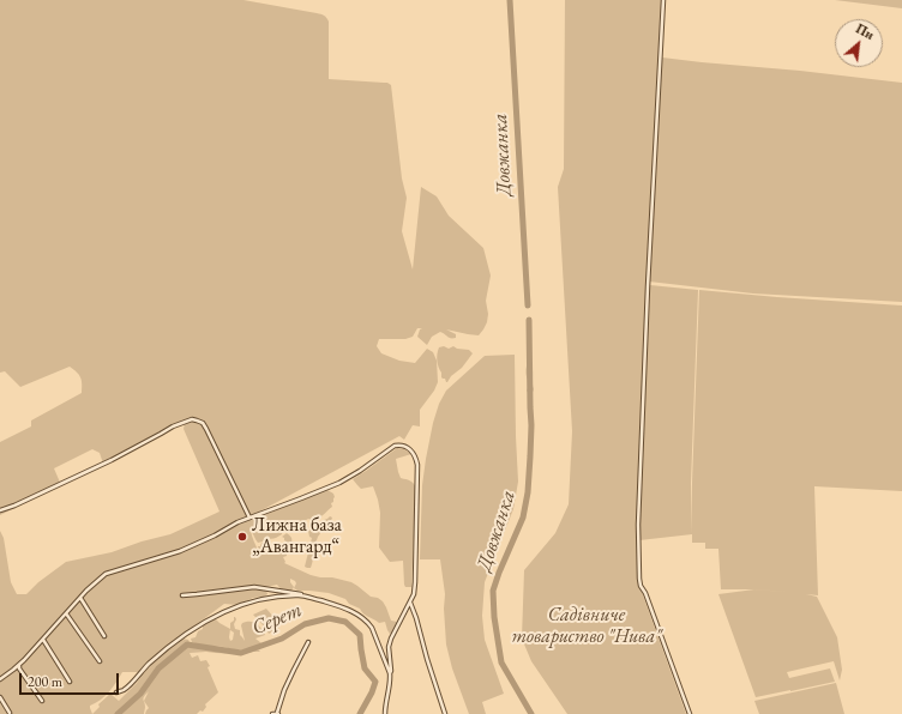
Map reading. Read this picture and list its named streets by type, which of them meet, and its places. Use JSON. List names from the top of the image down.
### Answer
{
  "water": ["Довжанка", "Серет"],
  "parks": ["Садівниче товариство \"Нива\""],
  "places": ["Лижна база „Авангард“"],
  "scale_bar": "200 m",
  "north": "top right"
}
